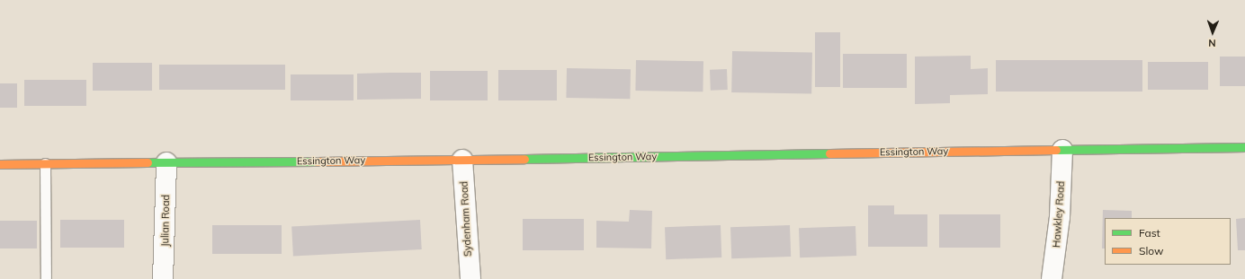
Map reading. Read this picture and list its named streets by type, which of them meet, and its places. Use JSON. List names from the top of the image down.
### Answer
{
  "streets": {
    "street": [
      "Essington Way",
      "Hawkley Road",
      "Sydenham Road",
      "Julian Road"
    ]
  },
  "crossings": [
    ["Essington Way", "Hawkley Road"],
    ["Essington Way", "Sydenham Road"],
    ["Essington Way", "Julian Road"]
  ],
  "legend": ["Fast", "Slow"],
  "north": "bottom"
}
